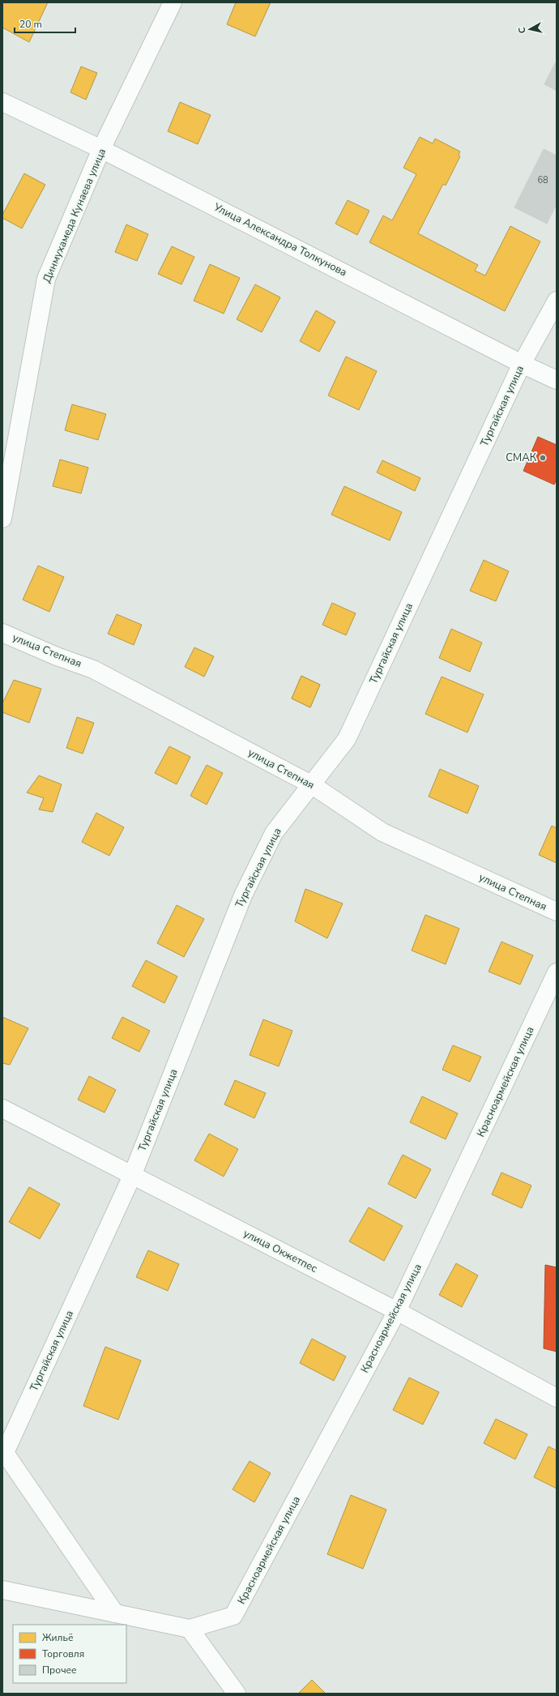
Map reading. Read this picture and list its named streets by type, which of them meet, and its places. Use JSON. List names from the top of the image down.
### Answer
{
  "streets": {
    "street": [
      "Динмухамеда Кунаева улица",
      "Улица Александра Толкунова",
      "Тургайская улица",
      "улица Степная",
      "Красноармейская улица",
      "улица Окжетпес"
    ]
  },
  "crossings": [
    ["Динмухамеда Кунаева улица", "Улица Александра Толкунова"],
    ["Улица Александра Толкунова", "Тургайская улица"],
    ["Тургайская улица", "улица Степная"],
    ["Тургайская улица", "улица Окжетпес"],
    ["Красноармейская улица", "улица Окжетпес"]
  ],
  "places": ["СМАК"],
  "house_numbers": ["68"],
  "legend": ["Жильё", "Торговля", "Прочее"],
  "scale_bar": "20 m",
  "north": "left"
}
